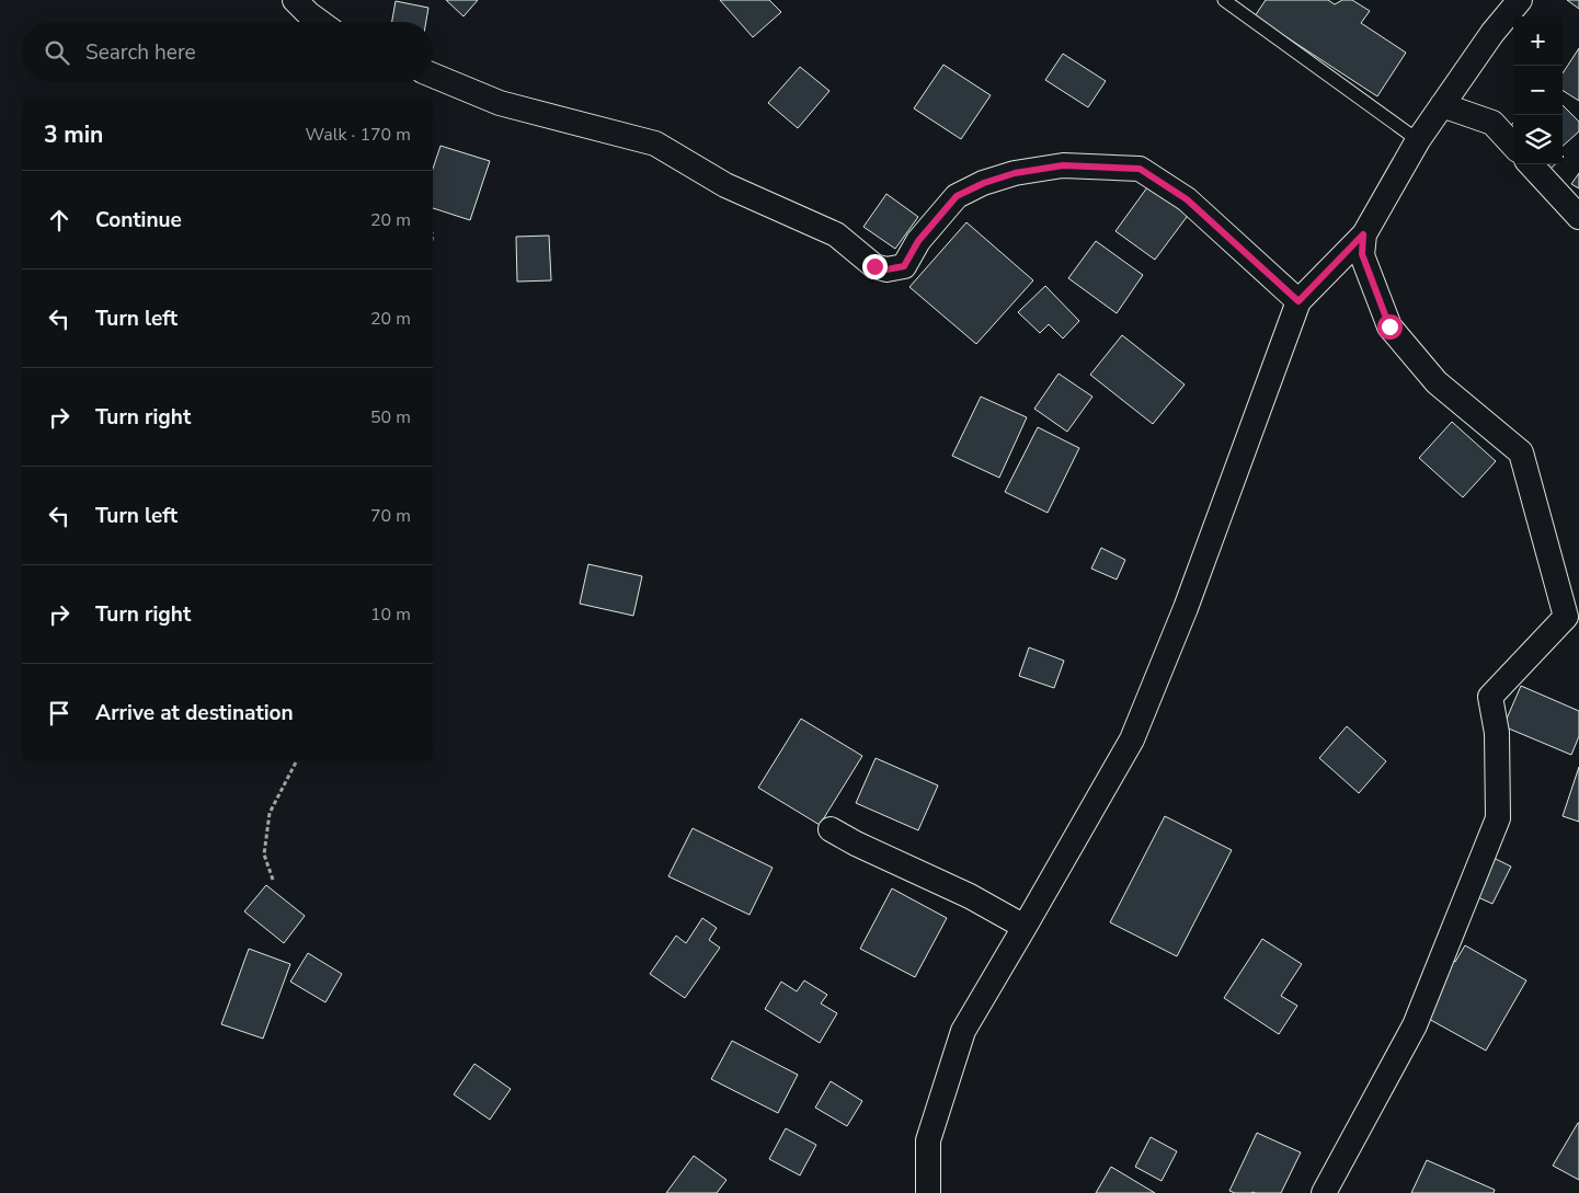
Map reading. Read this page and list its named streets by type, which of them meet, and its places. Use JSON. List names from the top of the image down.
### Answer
{
  "page": {
    "map_buttons": ["+", "−"],
    "search": "Search here",
    "heading": ["3 min", "Walk · 170 m"],
    "list": [
      ["Continue", "20 m"],
      ["Turn left", "20 m"],
      ["Turn right", "50 m"],
      ["Turn left", "70 m"],
      ["Turn right", "10 m"],
      "Arrive at destination"
    ]
  }
}
